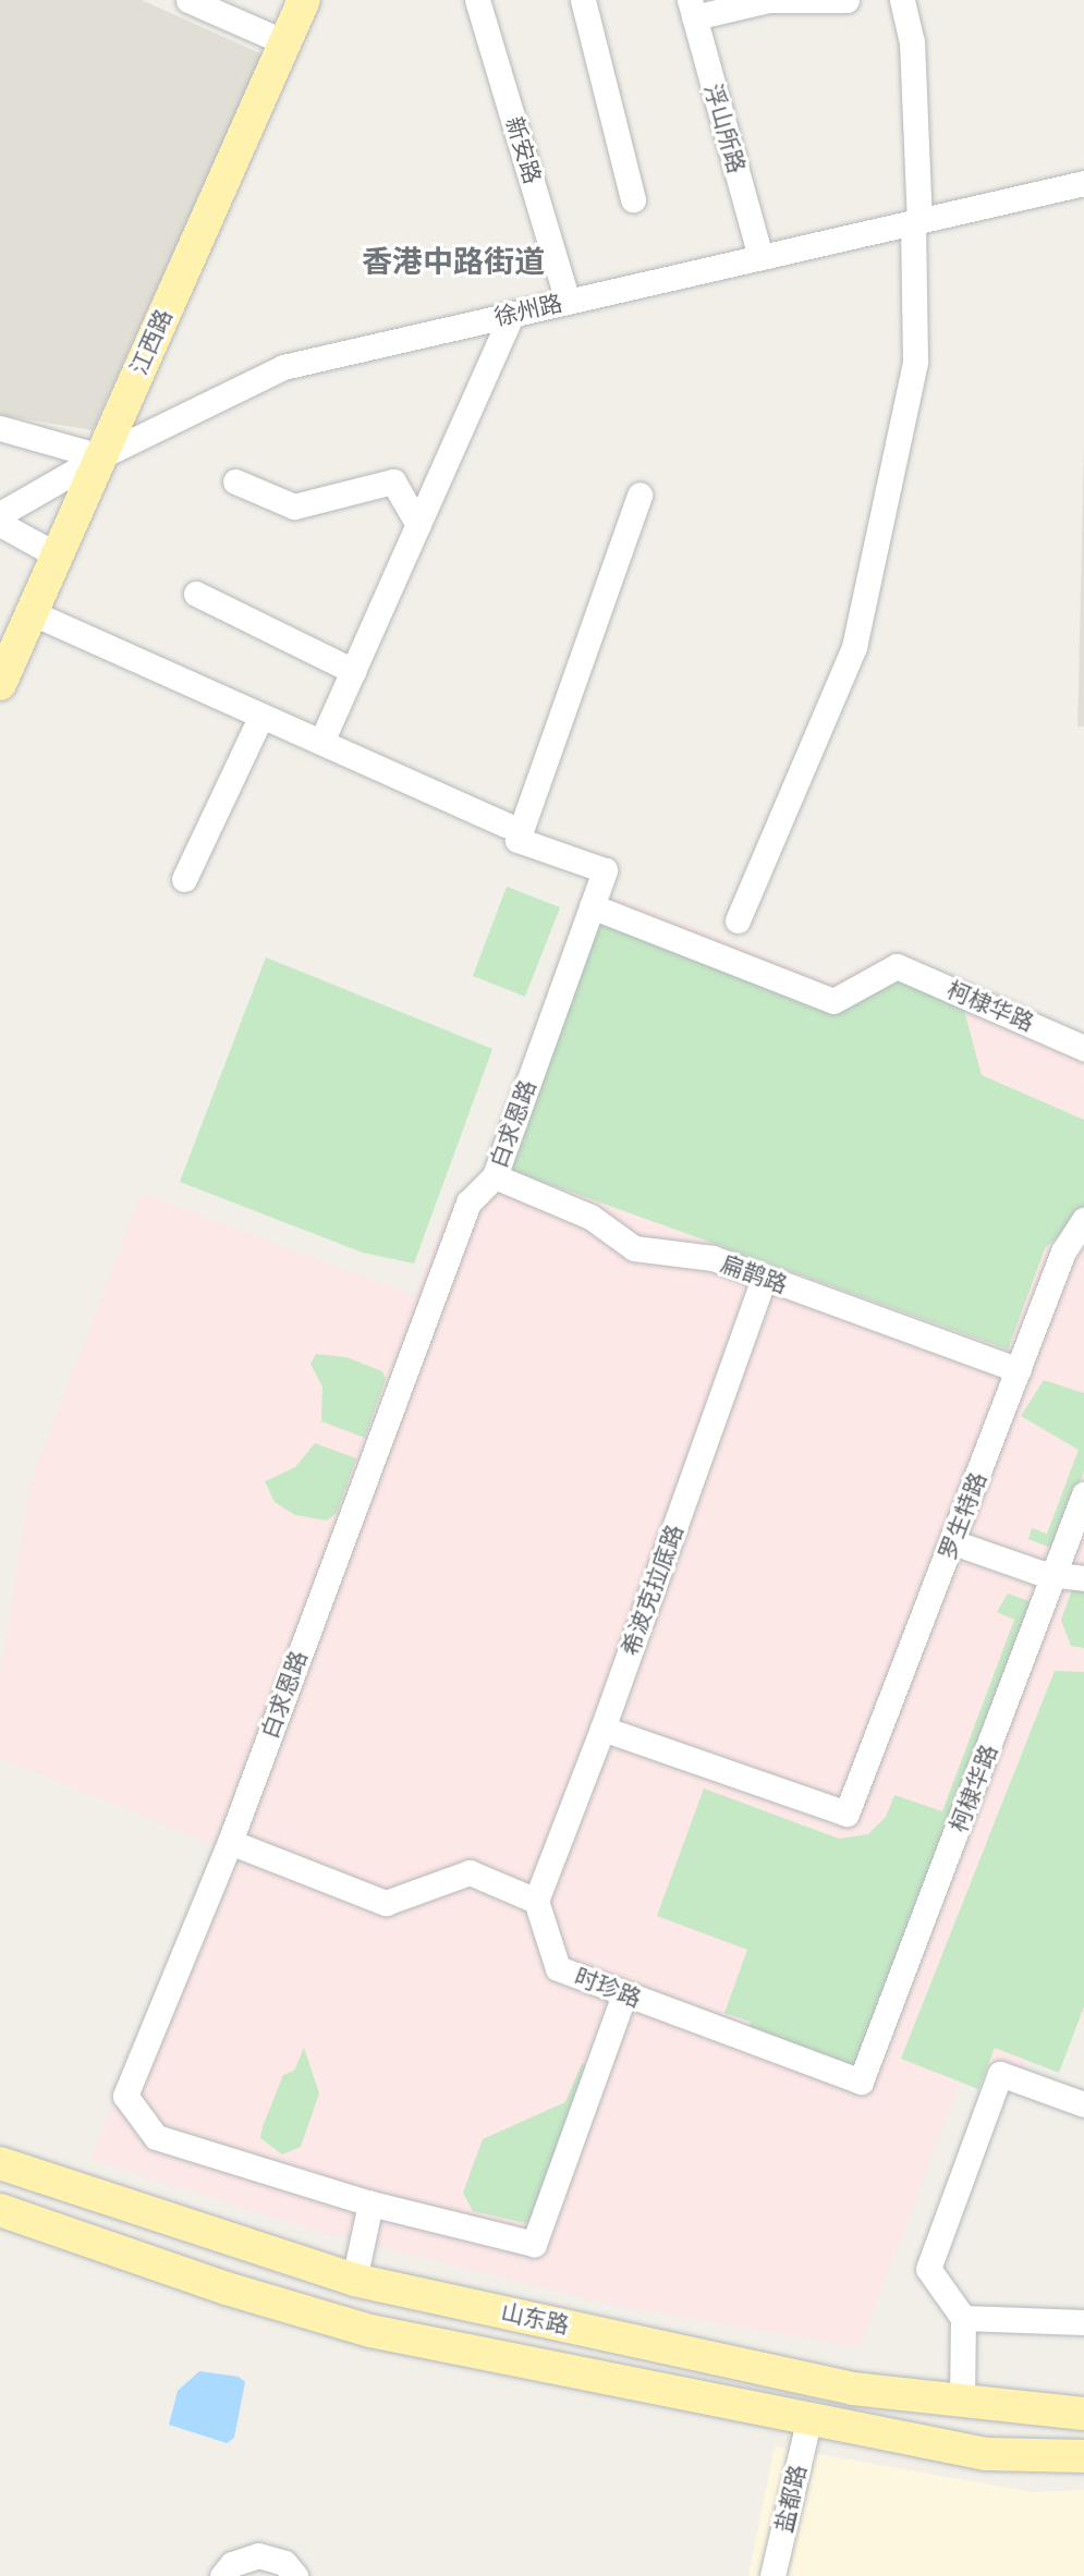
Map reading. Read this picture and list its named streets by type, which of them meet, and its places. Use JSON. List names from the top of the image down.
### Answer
{
  "streets": {
    "main road": ["江西路", "山东路"],
    "street": [
      "浮山所路",
      "新安路",
      "徐州路",
      "柯棣华路",
      "白求恩路",
      "扁鹊路",
      "罗生特路",
      "希波克拉底路",
      "时珍路",
      "盐都路"
    ]
  },
  "crossings": [
    ["浮山所路", "徐州路"],
    ["新安路", "徐州路"],
    ["徐州路", "江西路"],
    ["柯棣华路", "白求恩路"],
    ["柯棣华路", "时珍路"],
    ["白求恩路", "扁鹊路"],
    ["扁鹊路", "罗生特路"],
    ["扁鹊路", "希波克拉底路"],
    ["罗生特路", "希波克拉底路"],
    ["希波克拉底路", "时珍路"],
    ["山东路", "盐都路"]
  ],
  "districts": ["香港中路街道"]
}
